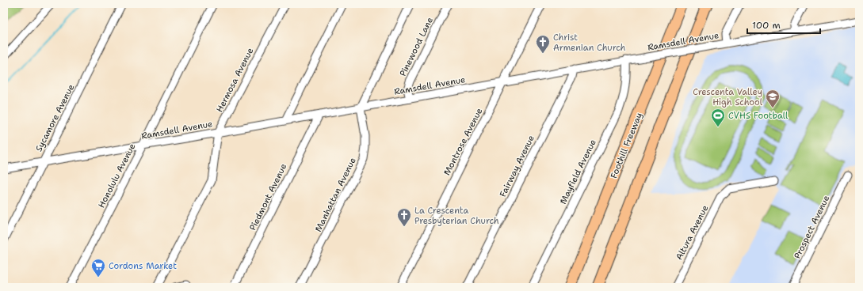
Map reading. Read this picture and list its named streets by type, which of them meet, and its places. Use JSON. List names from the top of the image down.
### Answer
{
  "streets": {
    "highway": ["Foothill Freeway"],
    "street": [
      "Ramsdell Avenue",
      "Pinewood Lane",
      "Hermosa Avenue",
      "Sycamore Avenue",
      "Montrose Avenue",
      "Fairway Avenue",
      "Mayfield Avenue",
      "Honolulu Avenue",
      "Manhattan Avenue",
      "Piedmont Avenue",
      "Prospect Avenue",
      "Altura Avenue"
    ]
  },
  "crossings": [
    ["Ramsdell Avenue", "Pinewood Lane"],
    ["Ramsdell Avenue", "Hermosa Avenue"],
    ["Ramsdell Avenue", "Sycamore Avenue"],
    ["Ramsdell Avenue", "Montrose Avenue"],
    ["Ramsdell Avenue", "Fairway Avenue"],
    ["Ramsdell Avenue", "Mayfield Avenue"],
    ["Ramsdell Avenue", "Honolulu Avenue"],
    ["Ramsdell Avenue", "Manhattan Avenue"],
    ["Ramsdell Avenue", "Piedmont Avenue"]
  ],
  "places": {
    "church": ["Christ Armenian Church", "La Crescenta Presbyterian Church"],
    "school or university": ["Crescenta Valley High School"],
    "sports": ["CVHS Football"],
    "supermarket": ["Cordons Market"]
  },
  "scale_bar": "100 m"
}
